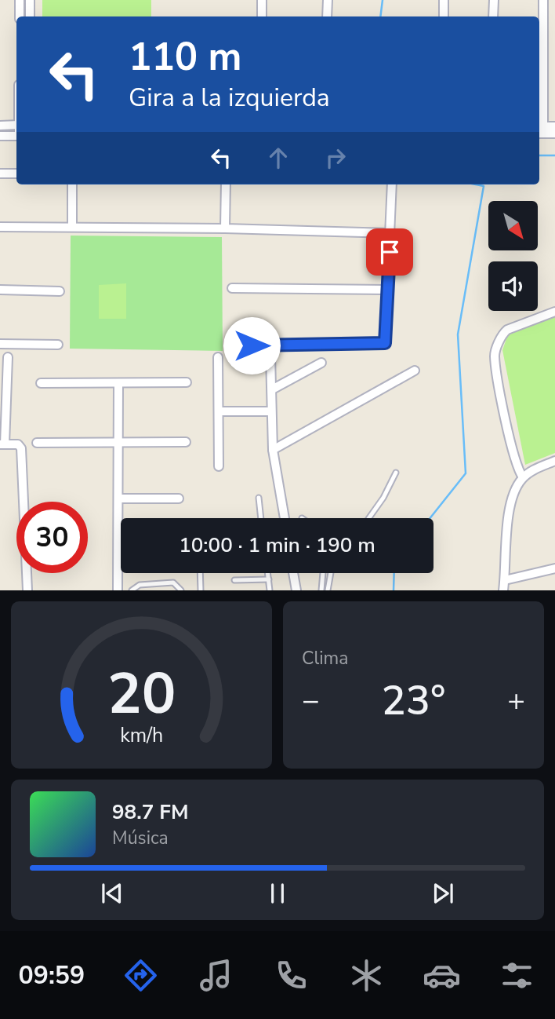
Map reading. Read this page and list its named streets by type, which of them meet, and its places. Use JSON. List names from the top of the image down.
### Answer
{
  "north": "bottom right",
  "page": {
    "turn": ["110 m", "Gira a la izquierda"],
    "limit": "30",
    "trip": "10:00 · 1 min · 190 m",
    "tile": "Clima",
    "heat": ["−", "23°", "+"],
    "song": ["98.7 FM", "Música"],
    "tabs": "09:59",
    "gauge": ["20", "km/h"]
  }
}
